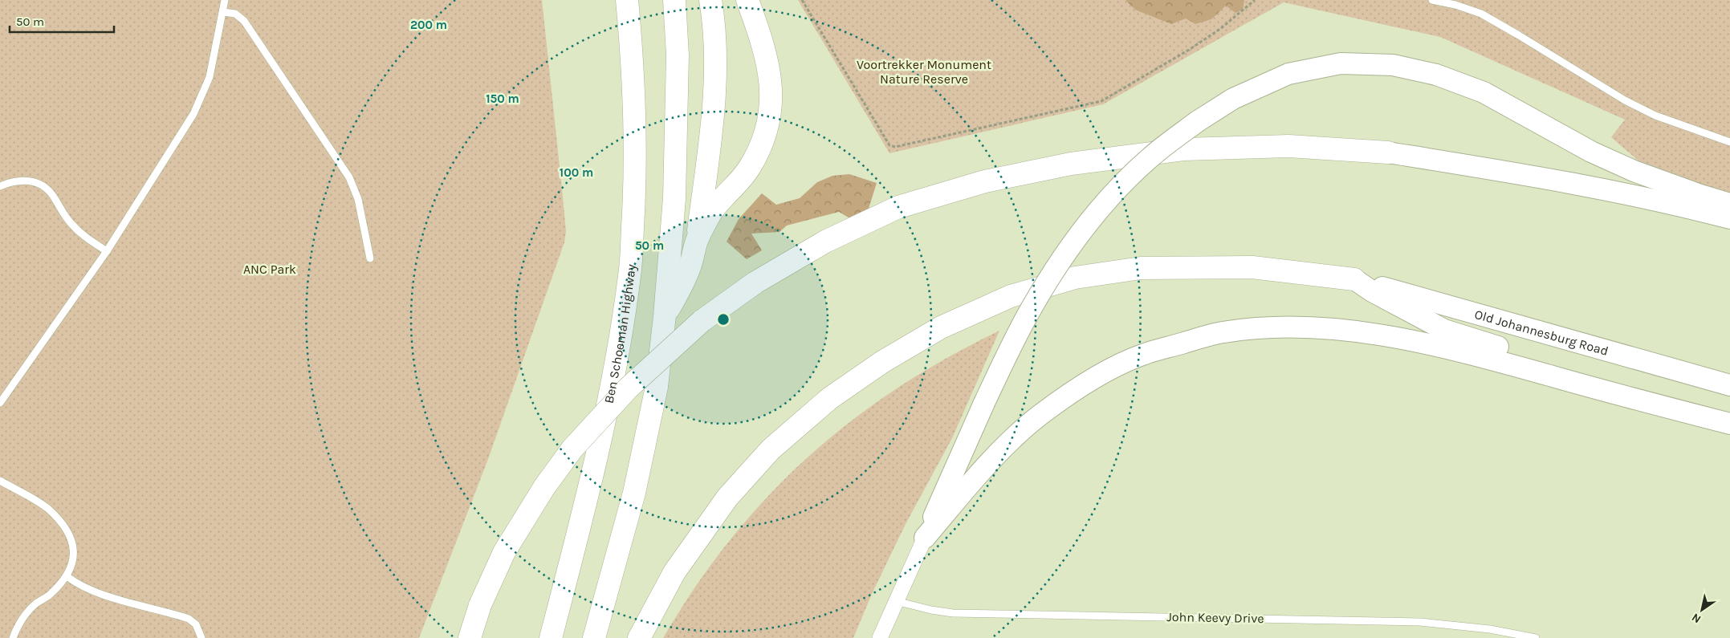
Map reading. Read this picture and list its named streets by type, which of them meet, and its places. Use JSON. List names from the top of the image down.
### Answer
{
  "streets": {
    "main road": ["Old Johannesburg Road", "Ben Schoeman Highway"],
    "lane": ["John Keevy Drive"]
  },
  "parks": ["Voortrekker Monument Nature Reserve", "ANC Park"],
  "scale_bar": "50 m",
  "north": "bottom left",
  "rings": [
    "200 m",
    "150 m",
    "100 m",
    "50 m"
  ]
}
